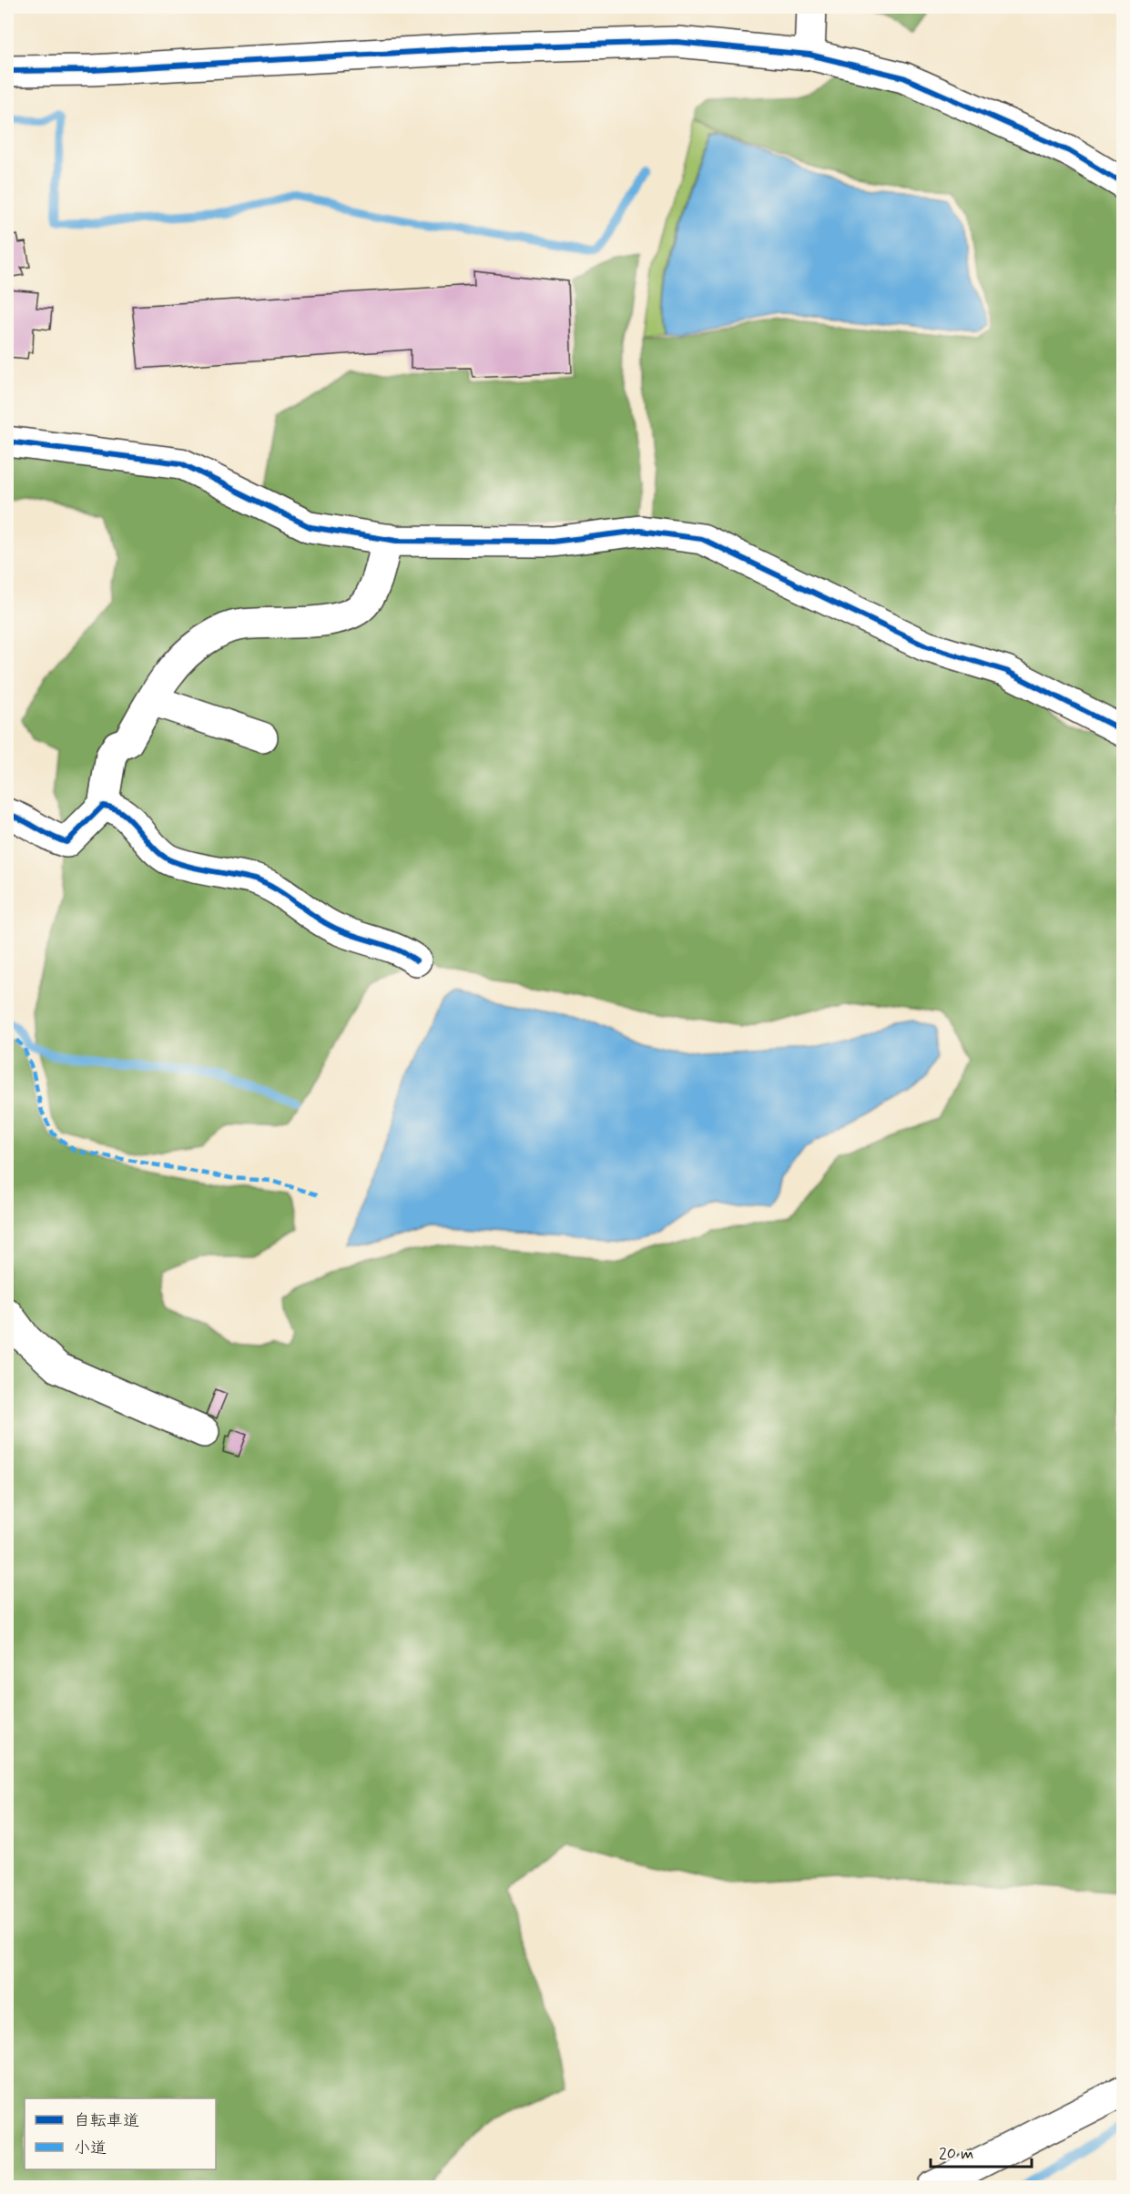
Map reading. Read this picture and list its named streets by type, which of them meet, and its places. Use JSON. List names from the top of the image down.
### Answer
{
  "legend": ["自転車道", "小道"],
  "scale_bar": "20 m"
}
